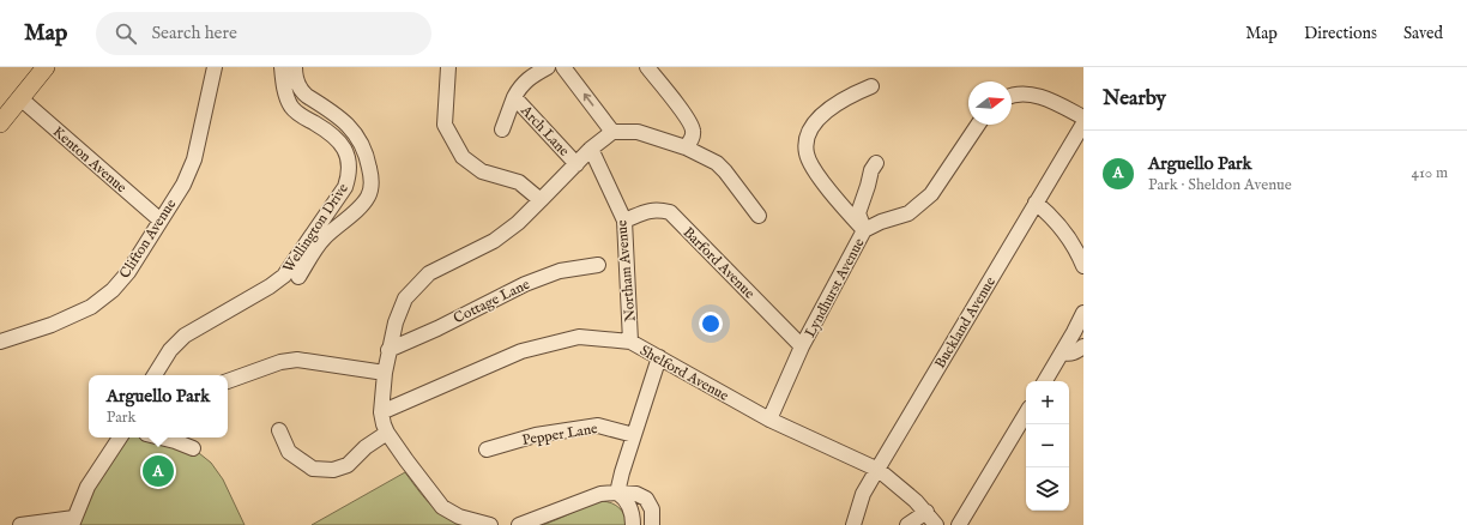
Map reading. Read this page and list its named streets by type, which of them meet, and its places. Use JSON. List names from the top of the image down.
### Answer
{
  "streets": {
    "street": [
      "Arch Lane",
      "Kenton Avenue",
      "Wellington Drive",
      "Clifton Avenue",
      "Barford Avenue",
      "Northam Avenue",
      "Lyndhurst Avenue",
      "Cottage Lane",
      "Buckland Avenue",
      "Shelford Avenue",
      "Pepper Lane"
    ]
  },
  "crossings": [
    ["Kenton Avenue", "Clifton Avenue"],
    ["Barford Avenue", "Northam Avenue"],
    ["Barford Avenue", "Lyndhurst Avenue"],
    ["Northam Avenue", "Shelford Avenue"],
    ["Lyndhurst Avenue", "Shelford Avenue"],
    ["Buckland Avenue", "Shelford Avenue"]
  ],
  "north": "right",
  "page": {
    "header": "Map",
    "search": "Search here",
    "nav": ["Map", "Directions", "Saved"],
    "heading": "Nearby",
    "list": [
      {
        "mark": "A",
        "name": "Arguello Park",
        "note": "Park · Sheldon Avenue",
        "value": "410 m"
      }
    ],
    "popup": ["Arguello Park", "Park"],
    "map_buttons": ["+", "−"],
    "pins": "A"
  }
}
